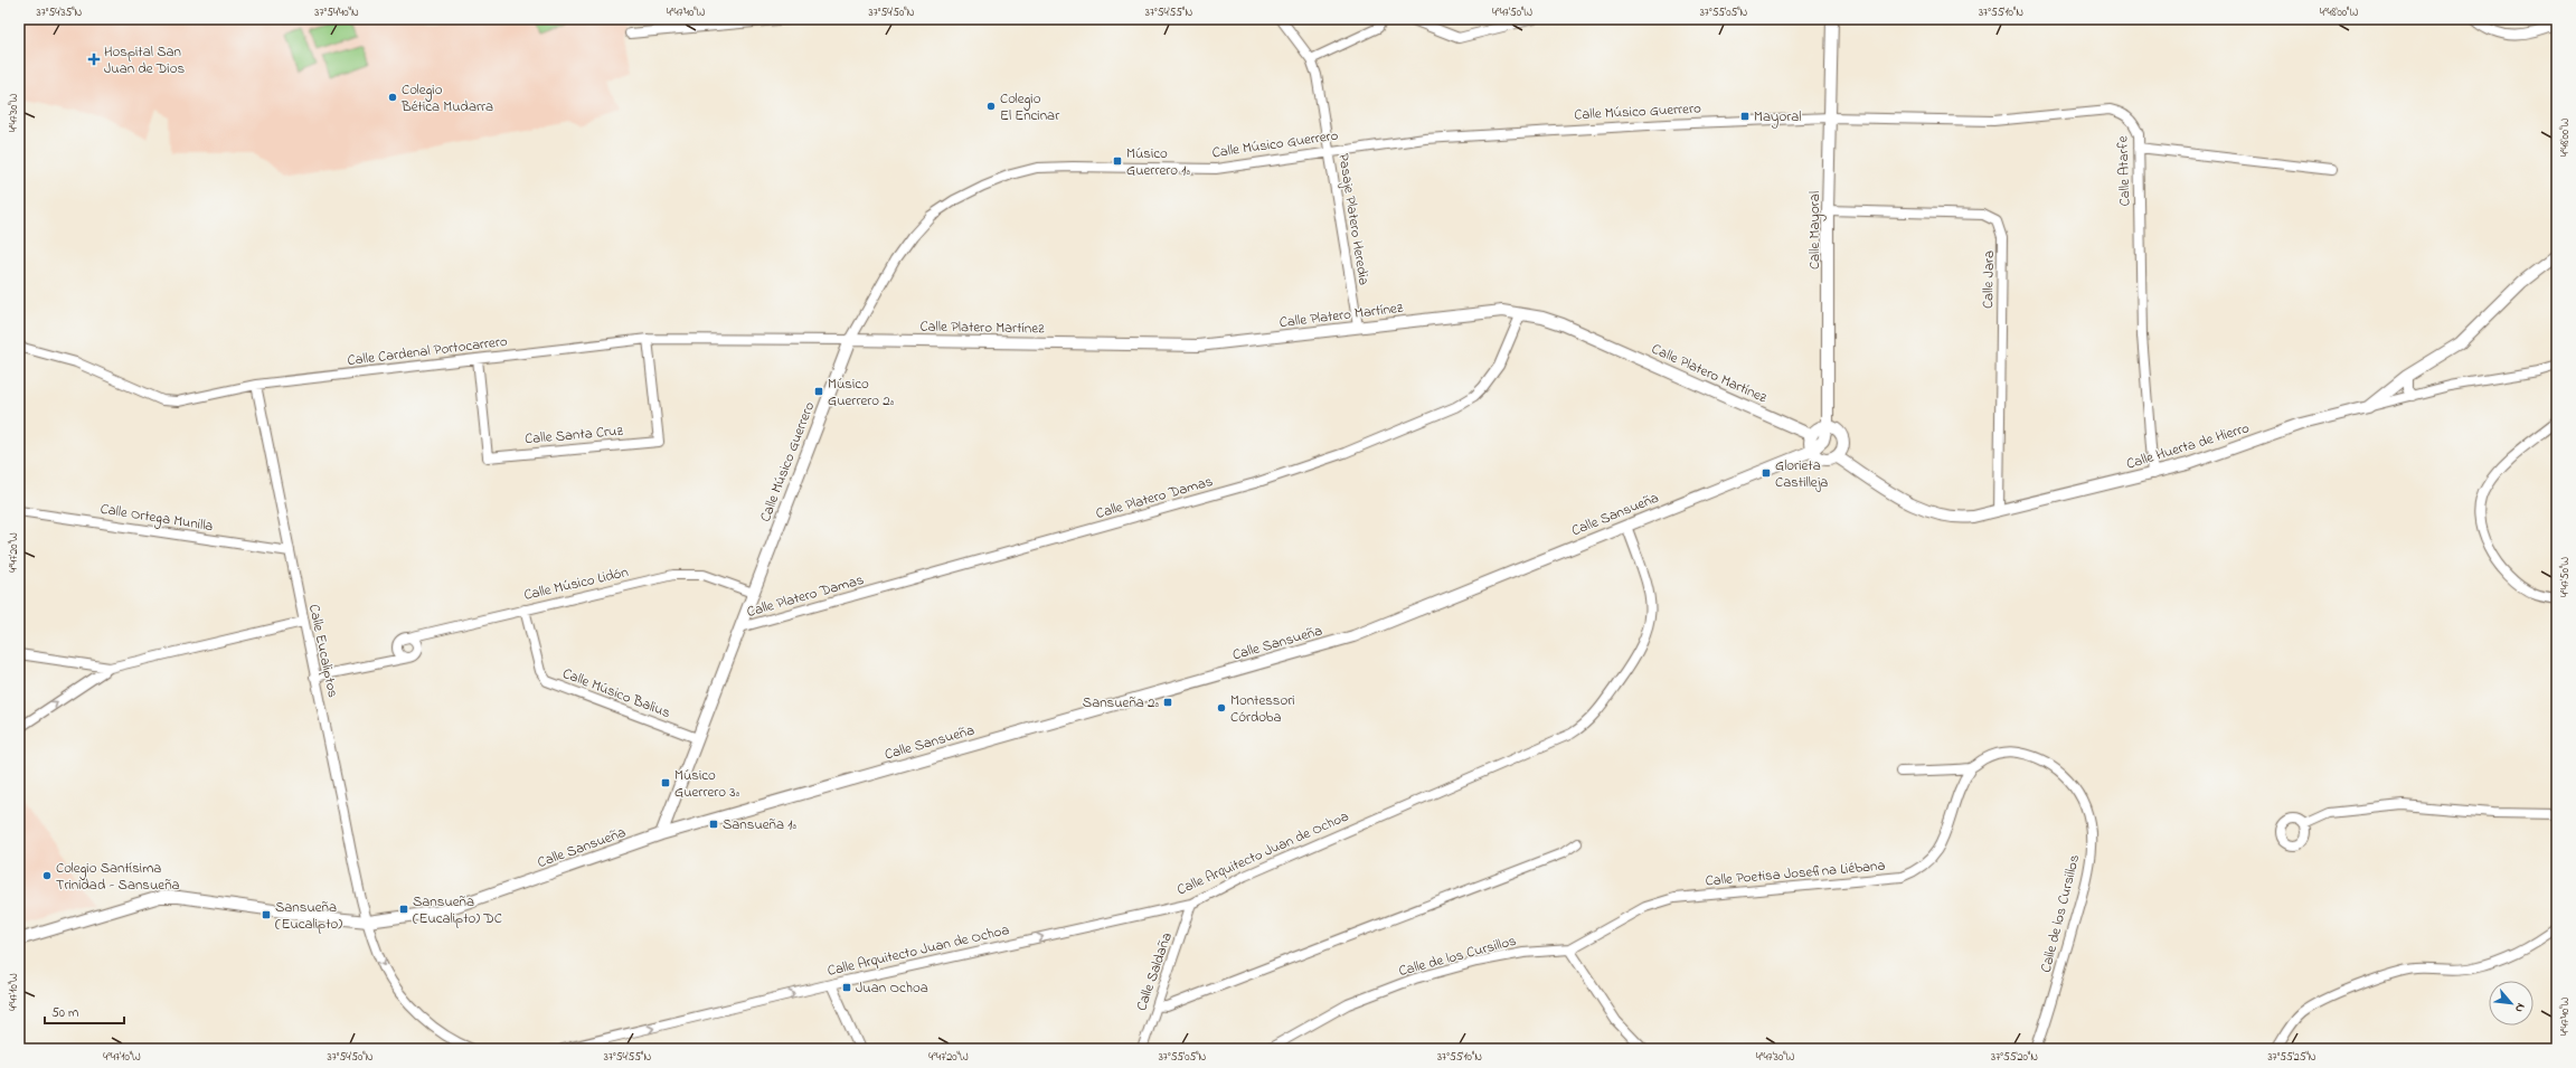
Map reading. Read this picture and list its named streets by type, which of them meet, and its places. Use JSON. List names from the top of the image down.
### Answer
{
  "streets": {
    "street": [
      "Calle Músico Guerrero",
      "Calle Atarfe",
      "Pasaje Platero Heredia",
      "Calle Mayoral",
      "Calle Jara",
      "Calle Platero Martínez",
      "Calle Cardenal Portocarrero",
      "Calle Santa Cruz",
      "Calle Huerta de Hierro",
      "Calle Platero Damas",
      "Calle Sansueña",
      "Calle Ortega Munilla",
      "Calle Músico Lidón",
      "Calle Eucaliptos",
      "Calle Músico Balius",
      "Calle Arquitecto Juan de Ochoa",
      "Calle Poetisa Josefina Liébana",
      "Calle de los Cursillos",
      "Calle Saldaña"
    ]
  },
  "crossings": [
    ["Calle Músico Guerrero", "Calle Atarfe"],
    ["Calle Músico Guerrero", "Pasaje Platero Heredia"],
    ["Calle Músico Guerrero", "Calle Mayoral"],
    ["Calle Músico Guerrero", "Calle Platero Martínez"],
    ["Calle Músico Guerrero", "Calle Cardenal Portocarrero"],
    ["Calle Músico Guerrero", "Calle Platero Damas"],
    ["Calle Músico Guerrero", "Calle Sansueña"],
    ["Calle Músico Guerrero", "Calle Músico Lidón"],
    ["Calle Músico Guerrero", "Calle Músico Balius"],
    ["Calle Atarfe", "Calle Mayoral"],
    ["Calle Atarfe", "Calle Huerta de Hierro"],
    ["Pasaje Platero Heredia", "Calle Platero Martínez"],
    ["Calle Mayoral", "Calle Jara"],
    ["Calle Mayoral", "Calle Sansueña"],
    ["Calle Jara", "Calle Huerta de Hierro"],
    ["Calle Platero Martínez", "Calle Cardenal Portocarrero"],
    ["Calle Platero Martínez", "Calle Platero Damas"],
    ["Calle Cardenal Portocarrero", "Calle Santa Cruz"],
    ["Calle Cardenal Portocarrero", "Calle Eucaliptos"],
    ["Calle Sansueña", "Calle Eucaliptos"],
    ["Calle Sansueña", "Calle Arquitecto Juan de Ochoa"],
    ["Calle Ortega Munilla", "Calle Eucaliptos"],
    ["Calle Músico Lidón", "Calle Músico Balius"],
    ["Calle Arquitecto Juan de Ochoa", "Calle Saldaña"],
    ["Calle Poetisa Josefina Liébana", "Calle de los Cursillos"]
  ],
  "one_way": ["Calle Arquitecto Juan de Ochoa"],
  "places": {
    "health": ["Hospital San Juan de Dios"],
    "other": [
      "Colegio Bética Mudarra",
      "Colegio El Encinar",
      "Montessori Córdoba",
      "Colegio Santísima Trinidad - Sansueña"
    ],
    "transit": [
      "Mayoral",
      "Músico Guerrero 1ª",
      "Músico Guerrero 2ª",
      "Glorieta Castilleja",
      "Sansueña 2ª",
      "Músico Guerrero 3ª",
      "Sansueña 1ª",
      "Sansueña (Eucalipto) DC",
      "Sansueña (Eucalipto)",
      "Juan Ochoa"
    ]
  },
  "scale_bar": "50 m",
  "north": "bottom right",
  "coordinates": [
    "37°54'35\"N",
    "37°54'40\"N",
    "4°47'40\"W",
    "37°54'50\"N",
    "37°54'55\"N",
    "4°47'50\"W",
    "37°55'05\"N",
    "37°55'10\"N",
    "4°48'00\"W",
    "4°47'30\"W",
    "4°47'20\"W",
    "4°47'10\"W",
    "37°55'20\"N",
    "37°55'25\"N"
  ]
}
